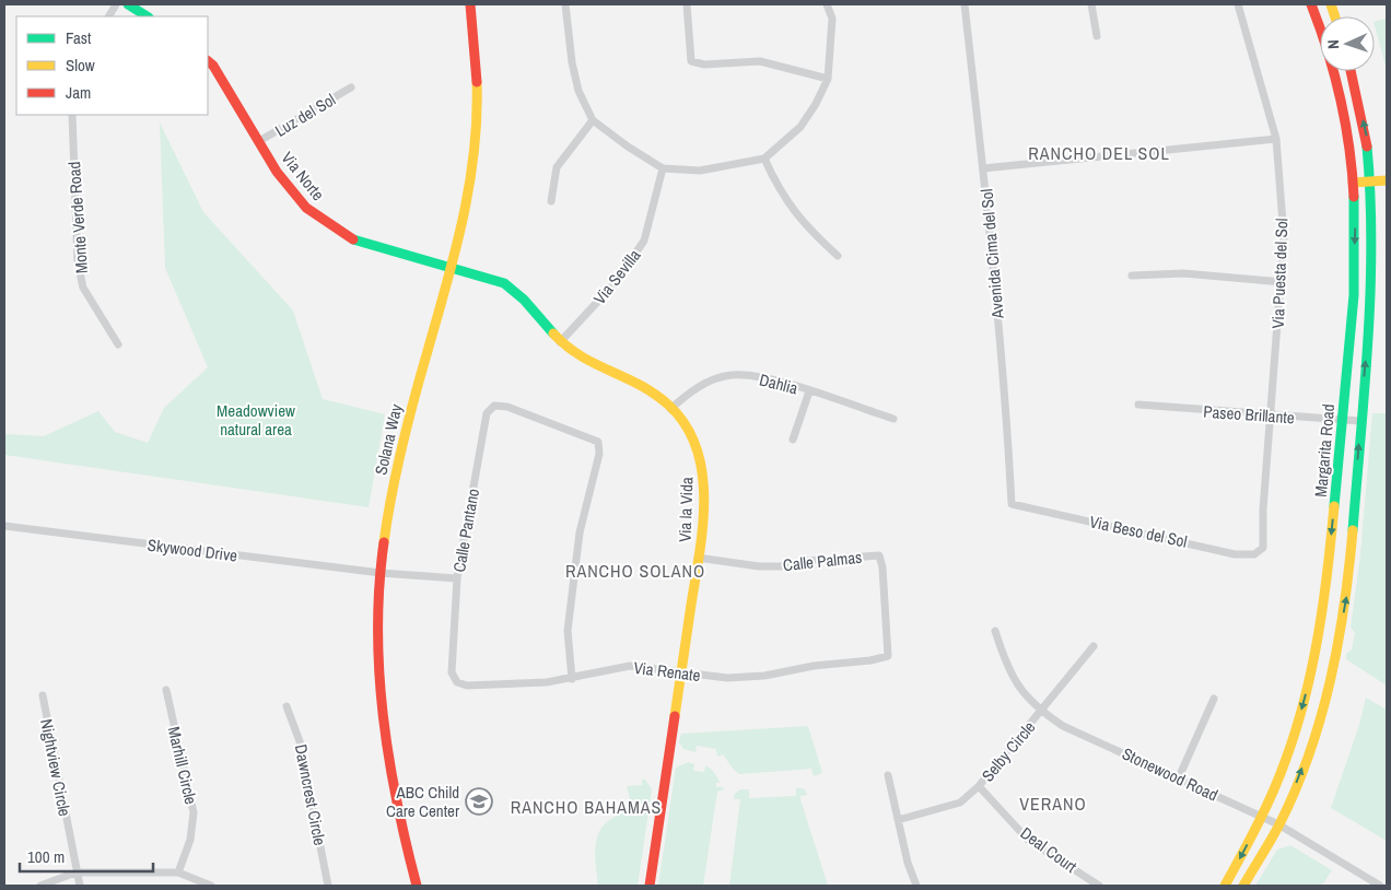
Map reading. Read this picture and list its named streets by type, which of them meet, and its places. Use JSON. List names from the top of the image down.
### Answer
{
  "streets": {
    "street": [
      "Luz del Sol",
      "Via Norte",
      "Monte Verde Road",
      "Avenida Cima del Sol",
      "Via Puesta del Sol",
      "Via Sevilla",
      "Dahlia",
      "Paseo Brillante",
      "Solana Way",
      "Margarita Road",
      "Via la Vida",
      "Calle Pantano",
      "Via Beso del Sol",
      "Skywood Drive",
      "Calle Palmas",
      "Via Renate",
      "Selby Circle",
      "Marhill Circle",
      "Nightview Circle",
      "Stonewood Road",
      "Dawncrest Circle",
      "Deal Court"
    ]
  },
  "crossings": [
    ["Luz del Sol", "Via Norte"],
    ["Via Norte", "Solana Way"],
    ["Via Norte", "Via la Vida"],
    ["Avenida Cima del Sol", "Via Beso del Sol"],
    ["Via Puesta del Sol", "Paseo Brillante"],
    ["Via Puesta del Sol", "Via Beso del Sol"],
    ["Via Sevilla", "Via la Vida"],
    ["Dahlia", "Via la Vida"],
    ["Paseo Brillante", "Margarita Road"],
    ["Solana Way", "Via la Vida"],
    ["Solana Way", "Skywood Drive"],
    ["Margarita Road", "Stonewood Road"],
    ["Via la Vida", "Calle Palmas"],
    ["Via la Vida", "Via Renate"],
    ["Calle Pantano", "Skywood Drive"],
    ["Calle Pantano", "Via Renate"],
    ["Calle Palmas", "Via Renate"],
    ["Selby Circle", "Stonewood Road"],
    ["Selby Circle", "Deal Court"]
  ],
  "districts": [
    "RANCHO DEL SOL",
    "RANCHO SOLANO",
    "VERANO",
    "RANCHO BAHAMAS"
  ],
  "parks": ["Meadowview natural area"],
  "places": {
    "school or university": ["ABC Child Care Center"]
  },
  "legend": ["Fast", "Slow", "Jam"],
  "scale_bar": "100 m",
  "north": "left"
}
